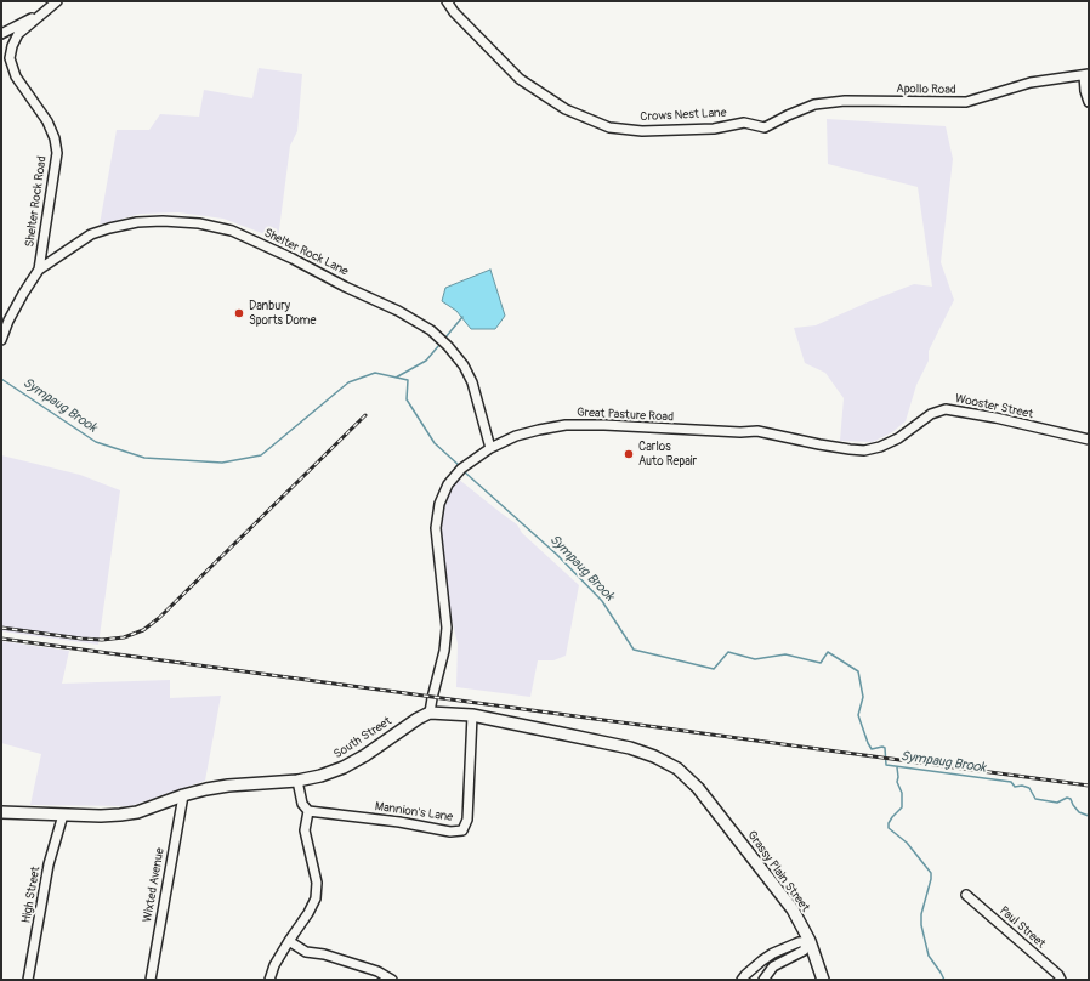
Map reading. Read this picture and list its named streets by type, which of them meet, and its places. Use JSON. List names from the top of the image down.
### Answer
{
  "streets": {
    "main road": ["South Street", "Grassy Plain Street"],
    "street": [
      "Apollo Road",
      "Crows Nest Lane",
      "Shelter Rock Road",
      "Shelter Rock Lane",
      "Wooster Street",
      "Great Pasture Road",
      "Mannion's Lane",
      "Wixted Avenue",
      "High Street",
      "Paul Street"
    ]
  },
  "crossings": [
    ["Apollo Road", "Crows Nest Lane"],
    ["Shelter Rock Road", "Shelter Rock Lane"],
    ["Shelter Rock Lane", "Great Pasture Road"],
    ["Wooster Street", "Great Pasture Road"],
    ["Great Pasture Road", "South Street"],
    ["South Street", "Mannion's Lane"],
    ["South Street", "Grassy Plain Street"],
    ["South Street", "Wixted Avenue"],
    ["South Street", "High Street"]
  ],
  "water": ["Sympaug Brook"],
  "places": ["Danbury Sports Dome", "Carlos Auto Repair"]
}
